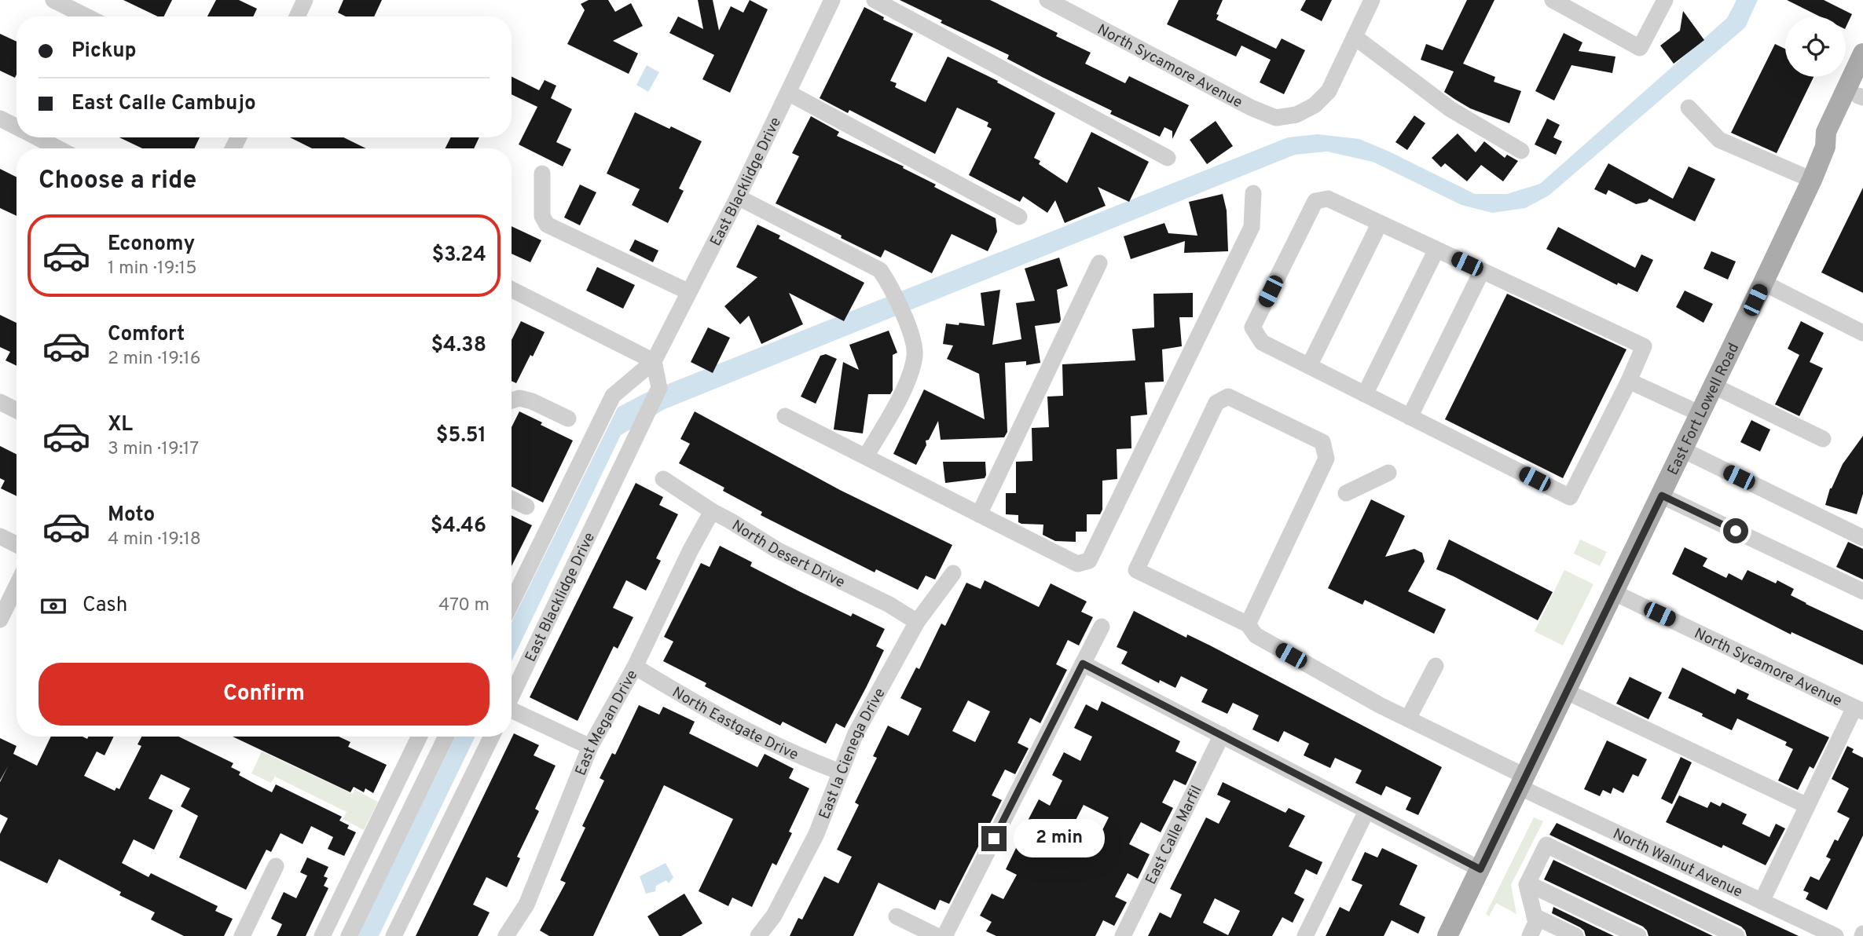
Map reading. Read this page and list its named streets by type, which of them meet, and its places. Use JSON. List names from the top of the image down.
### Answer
{
  "streets": {
    "main road": ["East Fort Lowell Road"],
    "street": [
      "North Sycamore Avenue",
      "East Blacklidge Drive",
      "North Desert Drive",
      "East Megan Drive",
      "North Eastgate Drive",
      "East la Cienega Drive",
      "East Calle Marfil",
      "North Walnut Avenue"
    ]
  },
  "crossings": [
    ["North Sycamore Avenue", "East Fort Lowell Road"],
    ["East Fort Lowell Road", "North Walnut Avenue"],
    ["North Desert Drive", "East Megan Drive"],
    ["North Desert Drive", "East la Cienega Drive"],
    ["East Megan Drive", "North Eastgate Drive"],
    ["North Eastgate Drive", "East la Cienega Drive"]
  ],
  "page": {
    "banner": ["Pickup", "East Calle Cambujo"],
    "heading": "Choose a ride",
    "list": [
      {
        "name": "Economy",
        "note": "1 min · 19:15",
        "value": "$3.24"
      },
      {
        "name": "Comfort",
        "note": "2 min · 19:16",
        "value": "$4.38"
      },
      {
        "name": "XL",
        "note": "3 min · 19:17",
        "value": "$5.51"
      },
      {
        "name": "Moto",
        "note": "4 min · 19:18",
        "value": "$4.46"
      }
    ],
    "pay": ["Cash", "470 m"],
    "buttons": "Confirm",
    "bubble": "2 min"
  }
}
